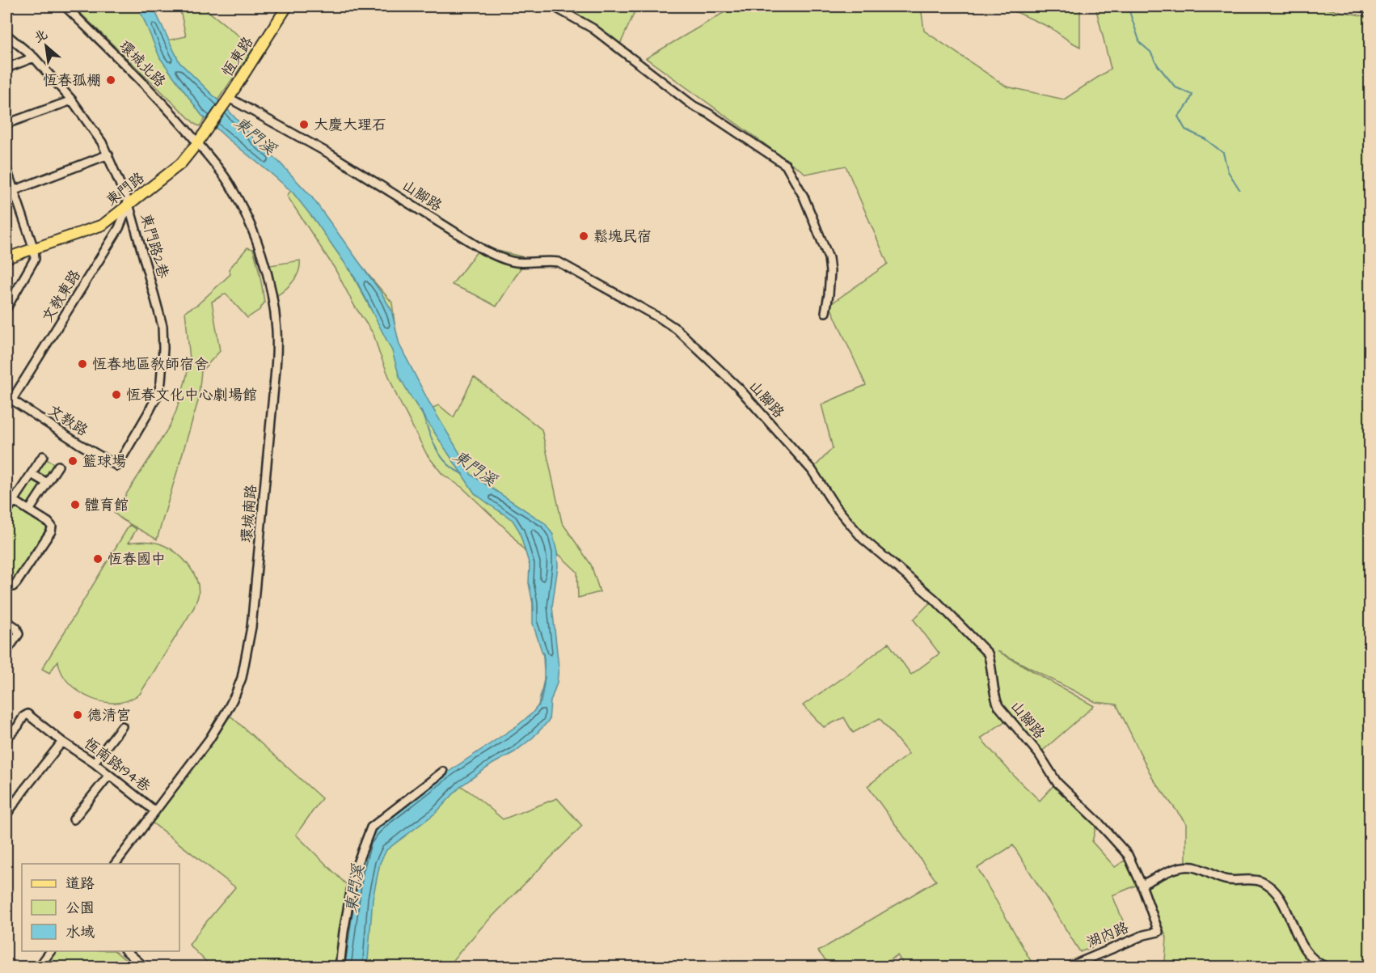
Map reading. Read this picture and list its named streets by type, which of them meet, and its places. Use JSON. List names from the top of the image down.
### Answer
{
  "streets": {
    "main road": ["恆東路", "東門路"],
    "street": [
      "環城北路",
      "山腳路",
      "東門路2巷",
      "文教東路",
      "文教路",
      "環城南路",
      "恆南路194巷",
      "湖內路"
    ]
  },
  "crossings": [
    ["恆東路", "東門路"],
    ["恆東路", "山腳路"],
    ["環城北路", "東門路"],
    ["環城北路", "環城南路"],
    ["東門路", "山腳路"],
    ["東門路", "東門路2巷"],
    ["東門路", "文教東路"],
    ["東門路", "環城南路"],
    ["山腳路", "湖內路"],
    ["東門路2巷", "文教東路"],
    ["東門路2巷", "文教路"],
    ["文教東路", "文教路"],
    ["環城南路", "恆南路194巷"]
  ],
  "water": ["東門溪"],
  "places": [
    "恆春孤棚",
    "大慶大理石",
    "鬆塊民宿",
    "恆春地區教師宿舍",
    "恆春文化中心劇場館",
    "籃球場",
    "體育館",
    "恆春國中",
    "德清宮"
  ],
  "legend": ["道路", "公園", "水域"],
  "north": "top left"
}
